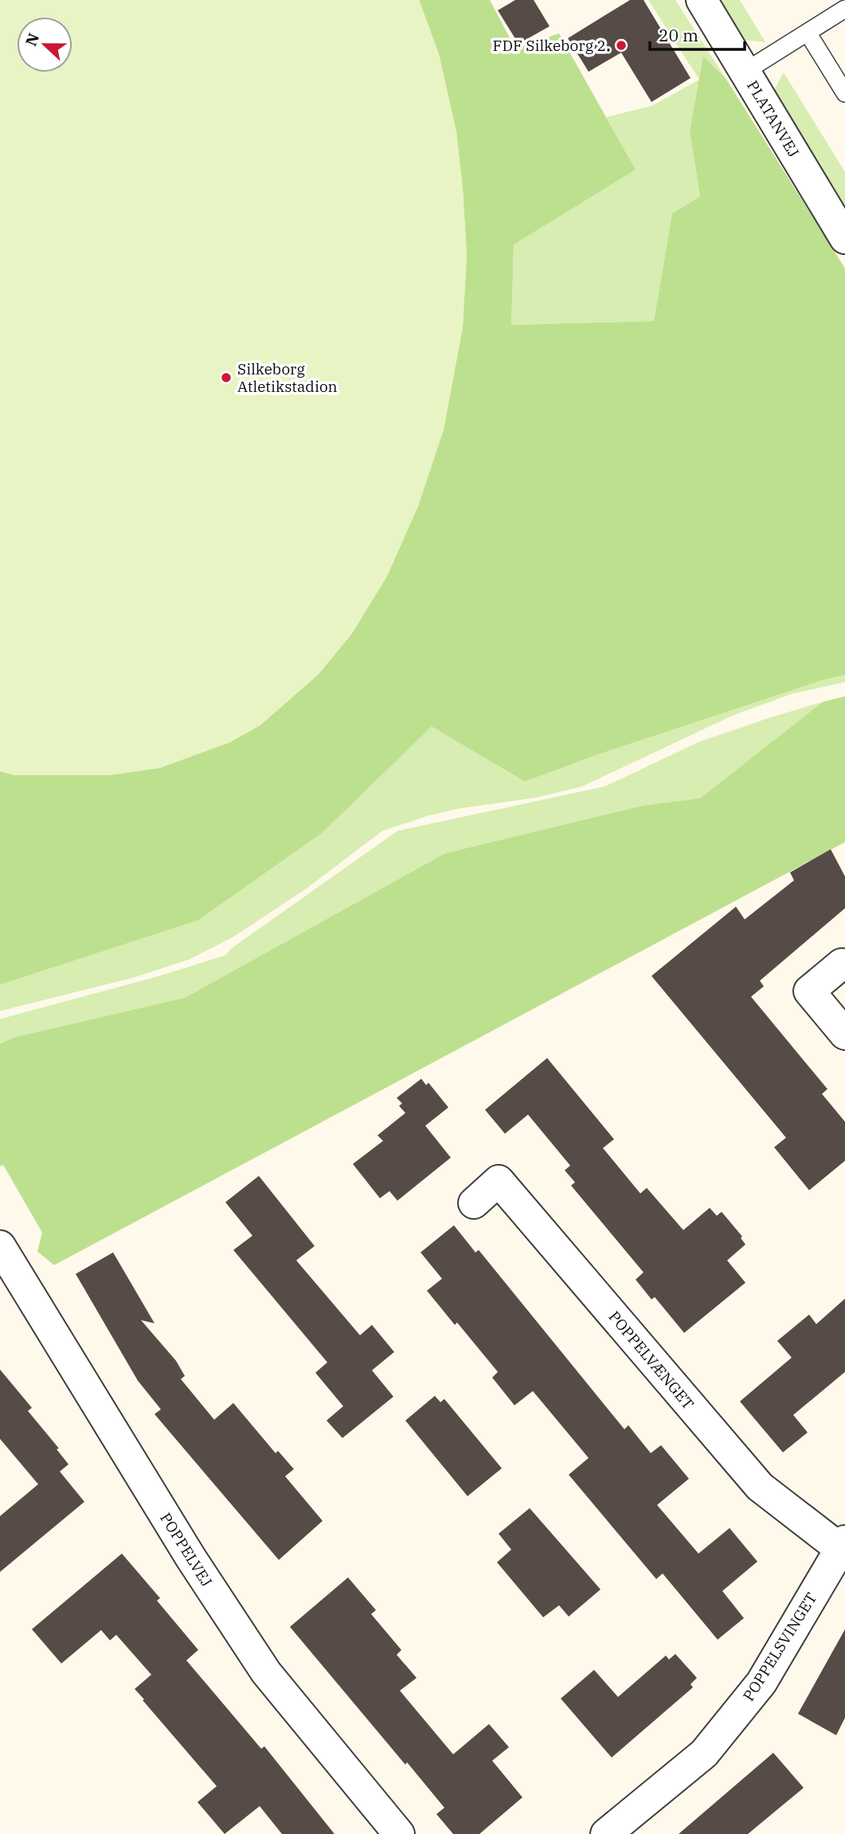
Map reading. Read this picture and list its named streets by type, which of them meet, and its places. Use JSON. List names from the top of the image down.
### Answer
{
  "streets": {
    "street": [
      "PLATANVEJ",
      "POPPELVÆNGET",
      "POPPELVEJ",
      "POPPELSVINGET"
    ]
  },
  "crossings": [
    ["POPPELVÆNGET", "POPPELSVINGET"]
  ],
  "places": ["FDF Silkeborg 2.", "Silkeborg Atletikstadion"],
  "scale_bar": "20 m",
  "north": "left"
}
